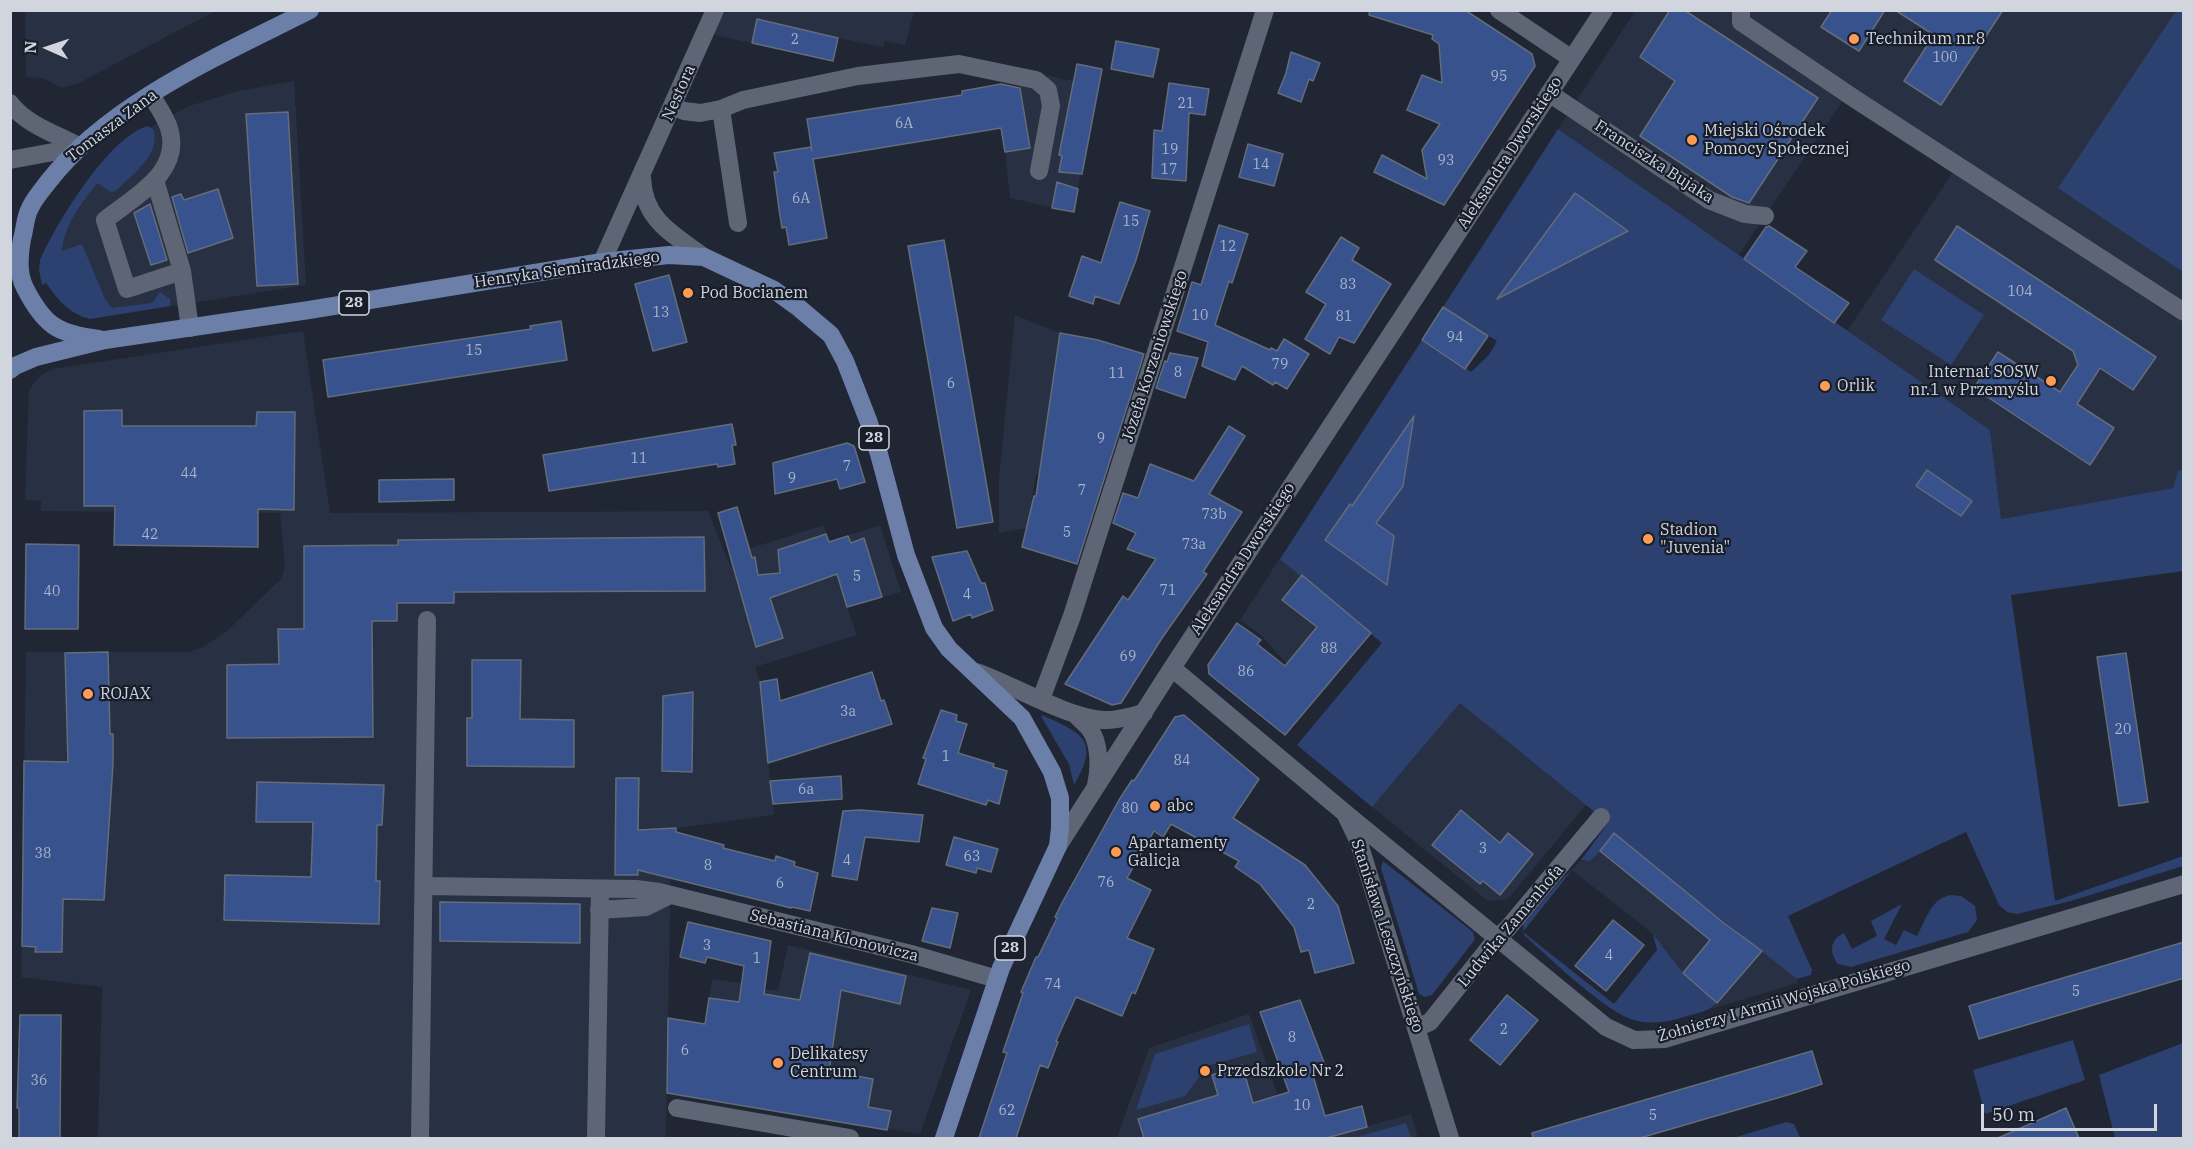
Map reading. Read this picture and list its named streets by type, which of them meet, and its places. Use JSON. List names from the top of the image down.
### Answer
{
  "streets": {
    "main road": [
      "Tomasza Zana",
      "Aleksandra Dworskiego",
      "Henryka Siemiradzkiego",
      "28"
    ],
    "street": [
      "Nestora",
      "Franciszka Bujaka",
      "Józefa Korzeniowskiego",
      "Ludwika Zamenhofa",
      "Sebastiana Klonowicza",
      "Stanisława Leszczyńskiego",
      "Żołnierzy I Armii Wojska Polskiego"
    ]
  },
  "crossings": [
    ["Nestora", "Henryka Siemiradzkiego"],
    ["Tomasza Zana", "Henryka Siemiradzkiego"],
    ["Tomasza Zana", "28"],
    ["Aleksandra Dworskiego", "Franciszka Bujaka"],
    ["Aleksandra Dworskiego", "Henryka Siemiradzkiego"],
    ["Aleksandra Dworskiego", "Sebastiana Klonowicza"],
    ["Aleksandra Dworskiego", "Stanisława Leszczyńskiego"],
    ["Ludwika Zamenhofa", "Stanisława Leszczyńskiego"],
    ["Ludwika Zamenhofa", "Żołnierzy I Armii Wojska Polskiego"],
    ["Stanisława Leszczyńskiego", "Żołnierzy I Armii Wojska Polskiego"]
  ],
  "places": [
    "Technikum nr.8",
    "Miejski Ośrodek Pomocy Społecznej",
    "Pod Bocianem",
    "Internat SOSW nr.1 w Przemyślu",
    "Orlik",
    "Stadion \"Juvenia\"",
    "ROJAX",
    "abc",
    "Apartamenty Galicja",
    "Delikatesy Centrum",
    "Przedszkole Nr 2"
  ],
  "house_numbers": [
    "2",
    "100",
    "95",
    "21",
    "6A",
    "19",
    "93",
    "14",
    "17",
    "6A",
    "15",
    "12",
    "83",
    "104",
    "13",
    "10",
    "81",
    "94",
    "15",
    "79",
    "8",
    "11",
    "6",
    "9",
    "11",
    "7",
    "44",
    "9",
    "7",
    "73b",
    "5",
    "42",
    "73a",
    "5",
    "71",
    "40",
    "4",
    "88",
    "69",
    "86",
    "3a",
    "20",
    "1",
    "84",
    "6a",
    "80",
    "3",
    "38",
    "63",
    "4",
    "8",
    "76",
    "6",
    "2",
    "3",
    "4",
    "1",
    "74",
    "5",
    "2",
    "8",
    "6",
    "36",
    "10",
    "62",
    "5"
  ],
  "scale_bar": "50 m",
  "north": "left"
}
